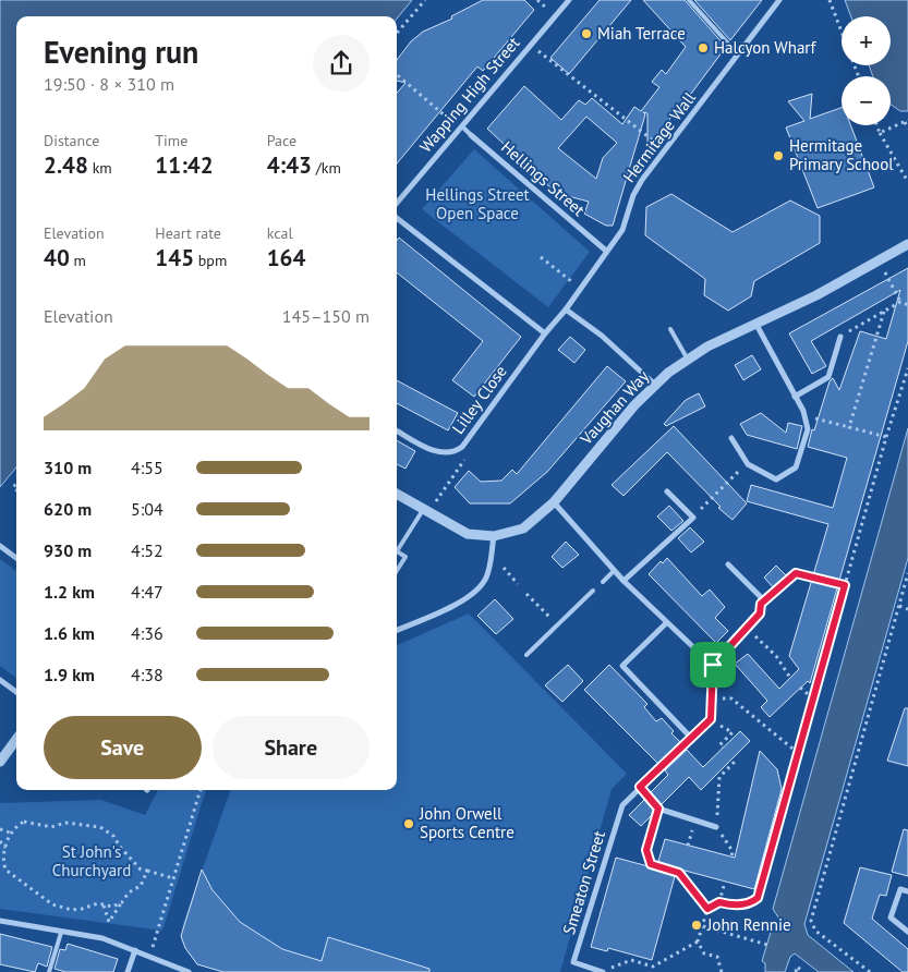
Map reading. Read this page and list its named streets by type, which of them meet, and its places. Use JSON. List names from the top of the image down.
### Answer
{
  "streets": {
    "street": [
      "Wapping High Street",
      "Hermitage Wall",
      "Hellings Street",
      "Lilley Close",
      "Vaughan Way",
      "Smeaton Street"
    ]
  },
  "crossings": [
    ["Wapping High Street", "Hellings Street"],
    ["Hermitage Wall", "Hellings Street"],
    ["Hermitage Wall", "Lilley Close"]
  ],
  "parks": ["Hellings Street Open Space", "St John's Churchyard"],
  "places": [
    "Miah Terrace",
    "Halcyon Wharf",
    "Hermitage Primary School",
    "John Orwell Sports Centre",
    "John Rennie"
  ],
  "page": {
    "map_buttons": ["+", "−"],
    "heading": ["Evening run", "19:50 · 8 × 310 m"],
    "stats": [
      ["Distance", "2.48 km"],
      ["Time", "11:42"],
      ["Pace", "4:43 /km"],
      ["Elevation", "40 m"],
      ["Heart rate", "145 bpm"],
      ["kcal", "164"]
    ],
    "chart": ["Elevation", "145–150 m"],
    "list": [
      {
        "name": "310 m",
        "note": "4:55"
      },
      {
        "name": "620 m",
        "note": "5:04"
      },
      {
        "name": "930 m",
        "note": "4:52"
      },
      {
        "name": "1.2 km",
        "note": "4:47"
      },
      {
        "name": "1.6 km",
        "note": "4:36"
      },
      {
        "name": "1.9 km",
        "note": "4:38"
      }
    ],
    "buttons": ["Save", "Share"]
  }
}
